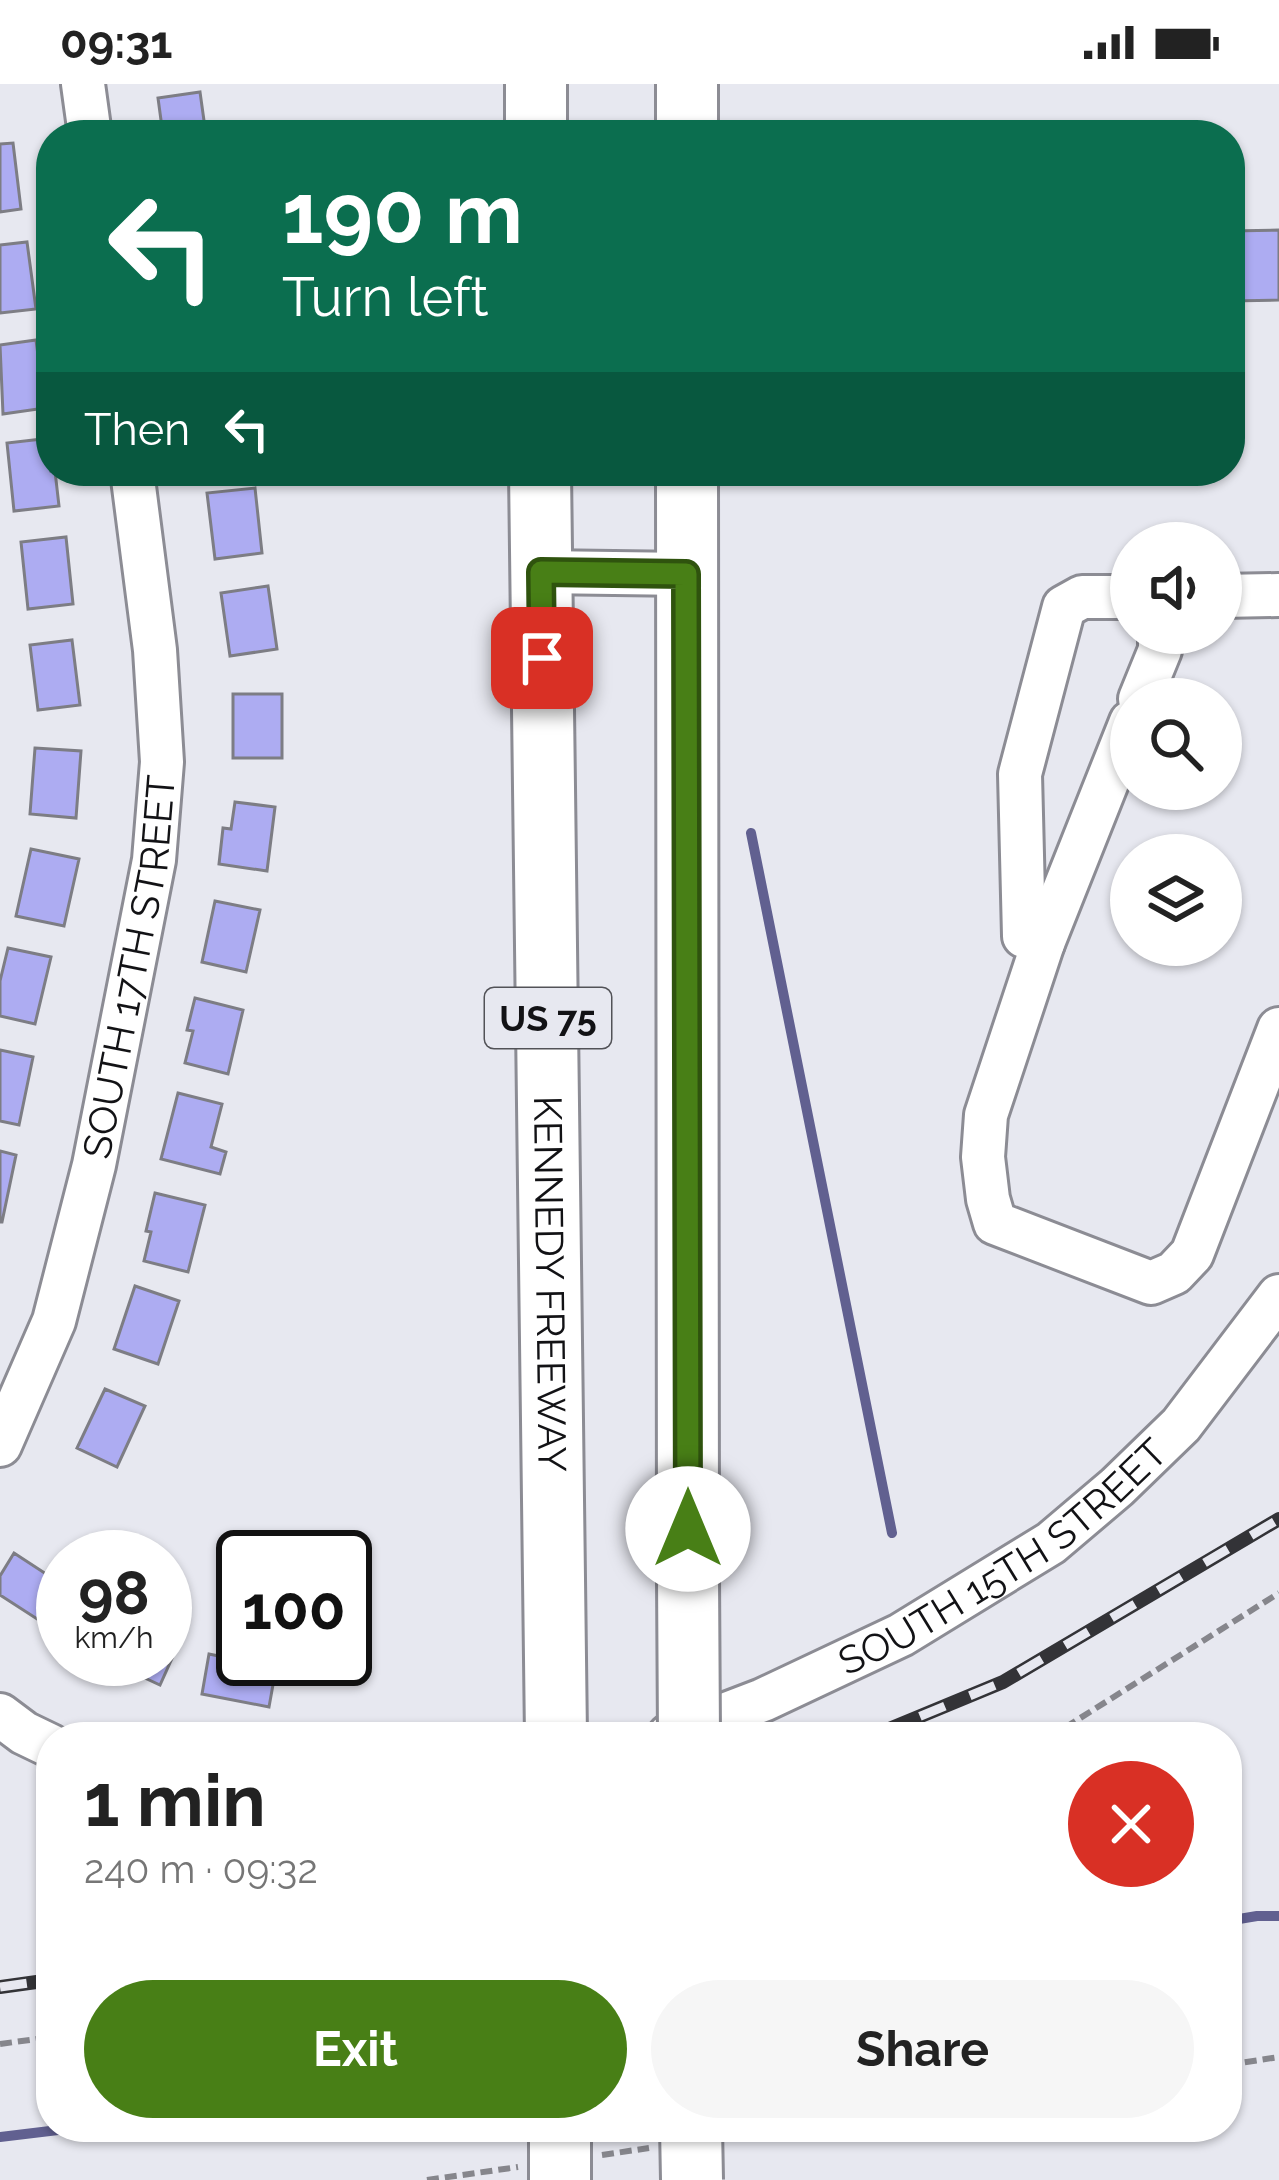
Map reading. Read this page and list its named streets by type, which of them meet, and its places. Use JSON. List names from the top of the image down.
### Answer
{
  "streets": {
    "highway": ["US 75", "KENNEDY FREEWAY"],
    "street": ["SOUTH 17TH STREET", "SOUTH 15TH STREET"]
  },
  "page": {
    "status": "09:31",
    "turn": ["190 m", "Turn left"],
    "then": "Then",
    "speed": "98 km/h",
    "limit": "100",
    "heading": ["1 min", "240 m · 09:32"],
    "buttons": ["Exit", "Share"]
  }
}
